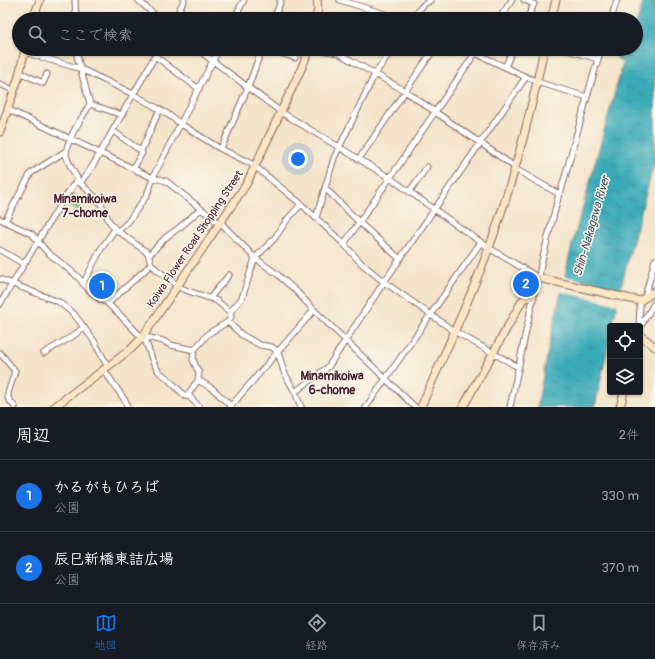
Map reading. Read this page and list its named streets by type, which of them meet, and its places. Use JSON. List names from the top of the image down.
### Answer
{
  "streets": {
    "street": ["Koiwa Flower Road Shopping Street"]
  },
  "districts": ["Minamikoiwa 7-chome", "Minamikoiwa 6-chome"],
  "water": ["Shin-Nakagawa River"],
  "page": {
    "search": "ここで検索",
    "pins": ["2", "1"],
    "heading": ["周辺", "2件"],
    "list": [
      {
        "mark": "1",
        "name": "かるがもひろば",
        "note": "公園",
        "value": "330 m"
      },
      {
        "mark": "2",
        "name": "辰巳新橋東詰広場",
        "note": "公園",
        "value": "370 m"
      }
    ],
    "nav": ["地図", "経路", "保存済み"]
  }
}
